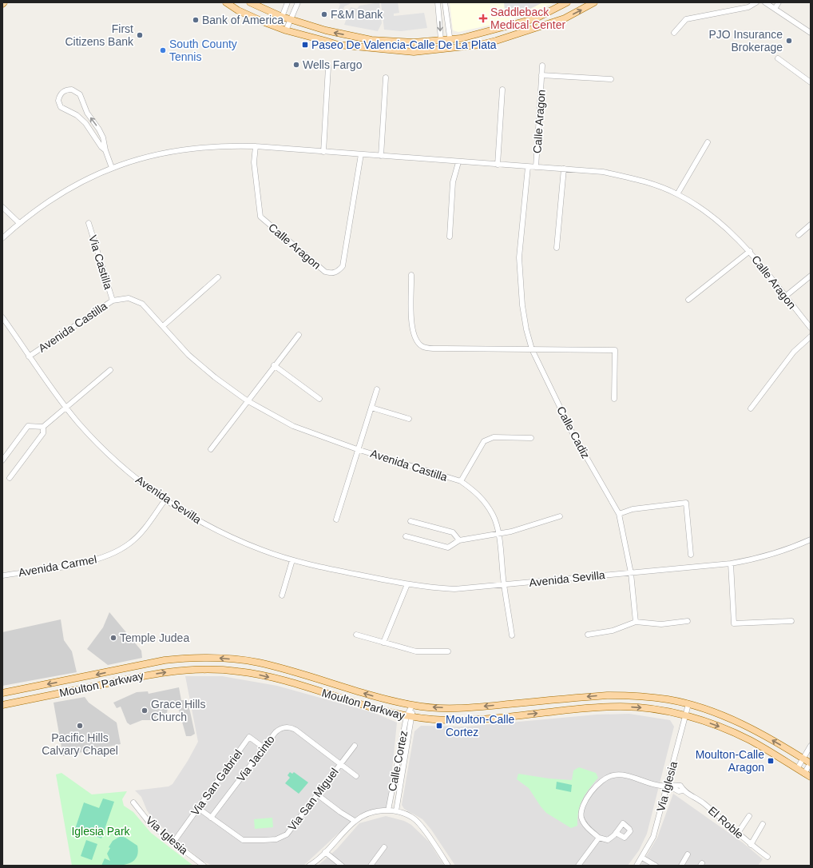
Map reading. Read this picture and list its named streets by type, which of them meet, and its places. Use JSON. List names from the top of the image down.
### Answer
{
  "streets": {
    "main road": ["Moulton Parkway"],
    "street": [
      "Calle Aragon",
      "Via Castilla",
      "Avenida Castilla",
      "Calle Cadiz",
      "Avenida Sevilla",
      "Avenida Carmel",
      "Via Jacinto",
      "Calle Cortez",
      "Via San Gabriel",
      "Via Iglesia",
      "Via San Miguel",
      "El Roble"
    ]
  },
  "crossings": [
    ["Calle Aragon", "Calle Cadiz"],
    ["Via Castilla", "Avenida Castilla"],
    ["Avenida Castilla", "Avenida Sevilla"],
    ["Calle Cadiz", "Avenida Sevilla"],
    ["Avenida Sevilla", "Avenida Carmel"],
    ["Moulton Parkway", "Calle Cortez"],
    ["Moulton Parkway", "Via Iglesia"],
    ["Via Jacinto", "Via San Gabriel"],
    ["Via Jacinto", "Via San Miguel"],
    ["Via San Gabriel", "Via Iglesia"],
    ["Via San Gabriel", "Via San Miguel"],
    ["Via Iglesia", "El Roble"]
  ],
  "parks": ["Iglesia Park"],
  "places": {
    "other": [
      "F&M Bank",
      "Bank of America",
      "First Citizens Bank",
      "PJO Insurance Brokerage",
      "South County Tennis",
      "Wells Fargo",
      "Temple Judea",
      "Grace Hills Church",
      "Pacific Hills Calvary Chapel"
    ],
    "health": ["Saddleback Medical Center"],
    "transit": ["Paseo De Valencia-Calle De La Plata", "Moulton-Calle Cortez", "Moulton-Calle Aragon"]
  }
}
